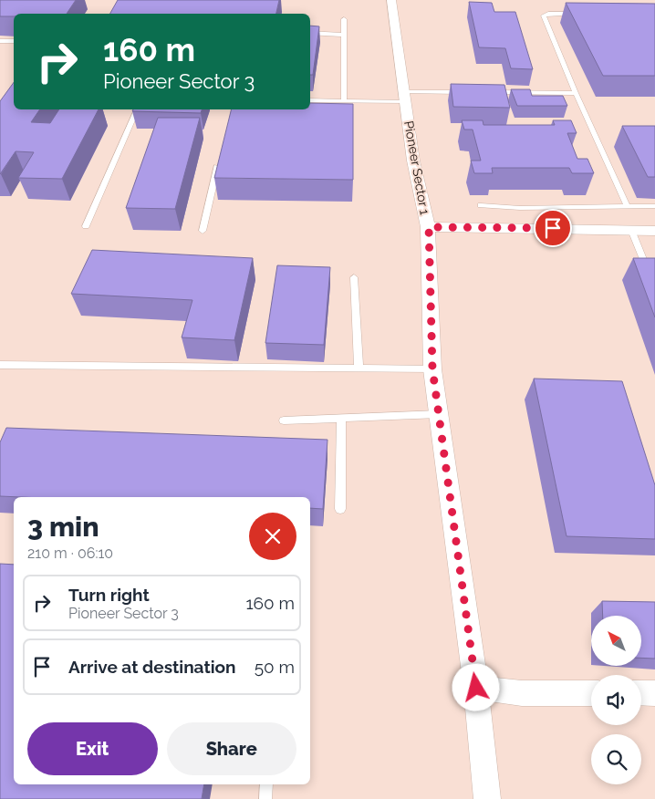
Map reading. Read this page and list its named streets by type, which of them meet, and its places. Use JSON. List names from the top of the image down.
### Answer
{
  "streets": {
    "street": ["Pioneer Sector 1"]
  },
  "north": "top left",
  "page": {
    "turn": ["160 m", "Pioneer Sector 3"],
    "heading": ["3 min", "210 m · 06:10"],
    "list": [
      {
        "name": "Turn right",
        "note": "Pioneer Sector 3",
        "value": "160 m"
      },
      {
        "name": "Arrive at destination",
        "value": "50 m"
      }
    ],
    "buttons": ["Exit", "Share"]
  }
}
